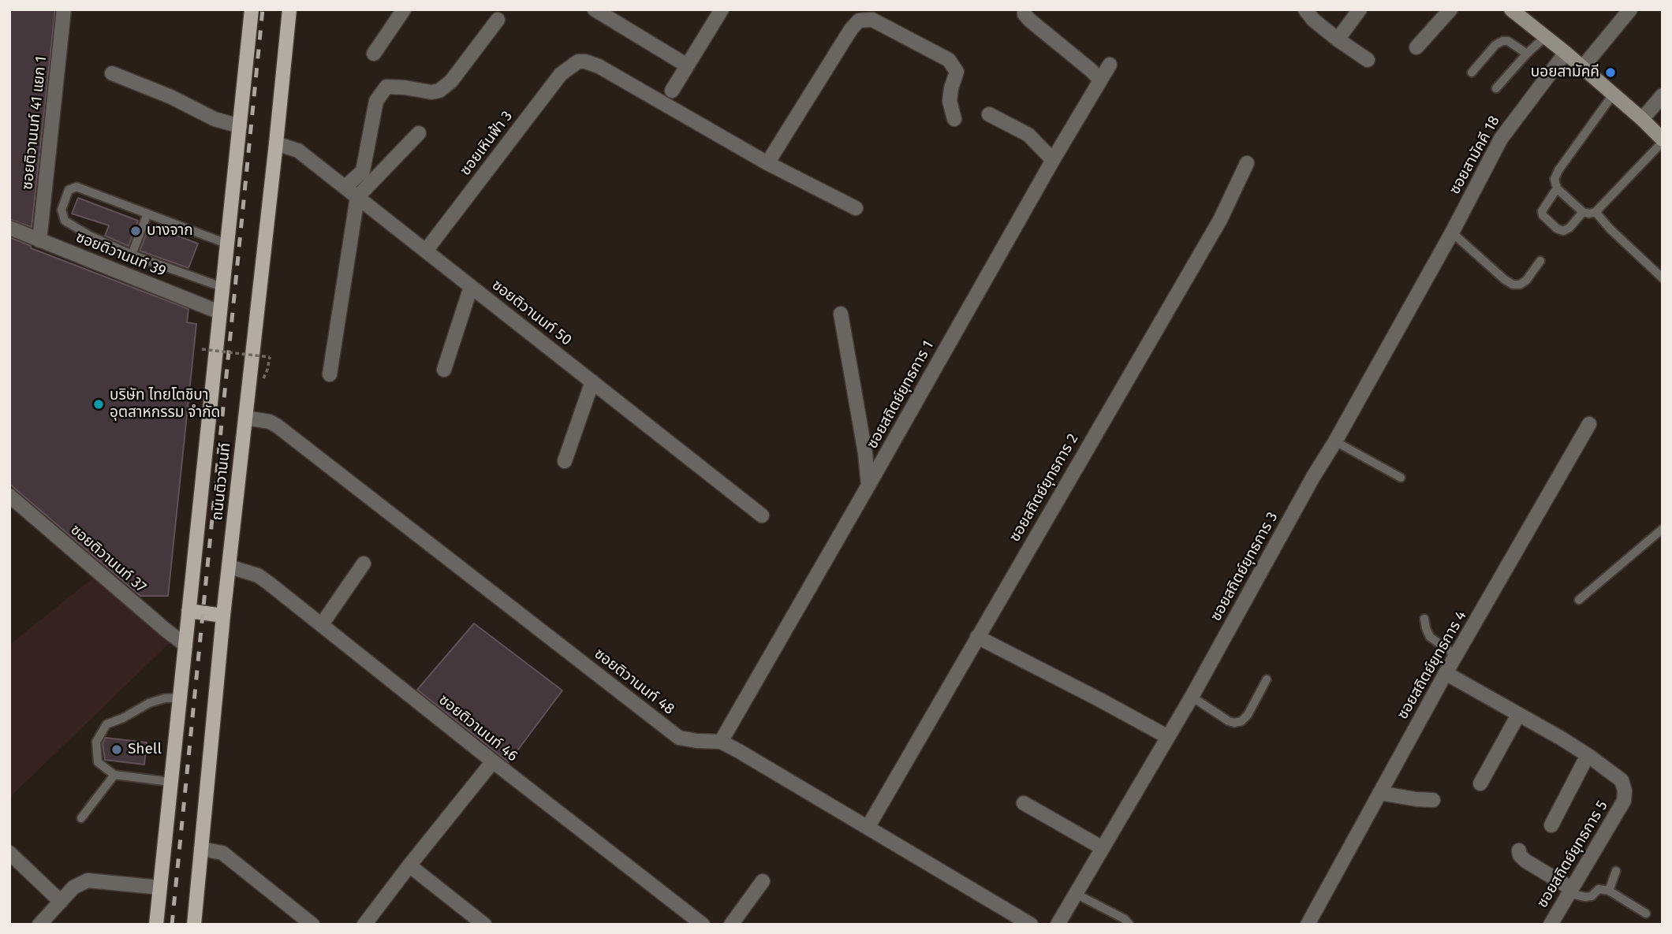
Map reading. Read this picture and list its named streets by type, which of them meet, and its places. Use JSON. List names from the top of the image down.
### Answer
{
  "streets": {
    "main road": ["ถนนติวานนท์"],
    "street": [
      "ซอยติวานนท์ 41 แยก 1",
      "ซอยเหินฟ้า 3",
      "ซอยสามัคคี 18",
      "ซอยติวานนท์ 39",
      "ซอยติวานนท์ 50",
      "ซอยสถิตย์ยุทธการ 1",
      "ซอยสถิตย์ยุทธการ 2",
      "ซอยติวานนท์ 37",
      "ซอยสถิตย์ยุทธการ 3",
      "ซอยสถิตย์ยุทธการ 4",
      "ซอยติวานนท์ 48",
      "ซอยติวานนท์ 46",
      "ซอยสถิตย์ยุทธการ 5"
    ]
  },
  "crossings": [
    ["ซอยติวานนท์ 41 แยก 1", "ซอยติวานนท์ 39"],
    ["ซอยเหินฟ้า 3", "ซอยติวานนท์ 50"],
    ["ซอยสามัคคี 18", "ซอยสถิตย์ยุทธการ 3"],
    ["ซอยติวานนท์ 39", "ถนนติวานนท์"],
    ["ซอยติวานนท์ 50", "ถนนติวานนท์"],
    ["ซอยสถิตย์ยุทธการ 1", "ซอยติวานนท์ 48"],
    ["ถนนติวานนท์", "ซอยติวานนท์ 37"],
    ["ถนนติวานนท์", "ซอยติวานนท์ 48"],
    ["ถนนติวานนท์", "ซอยติวานนท์ 46"],
    ["ซอยสถิตย์ยุทธการ 2", "ซอยติวานนท์ 48"]
  ],
  "places": [
    "บอยสามัคคี",
    "บางจาก",
    "บริษัท ไทยโตชิบา อุตสาหกรรม จำกัด",
    "Shell"
  ]
}
